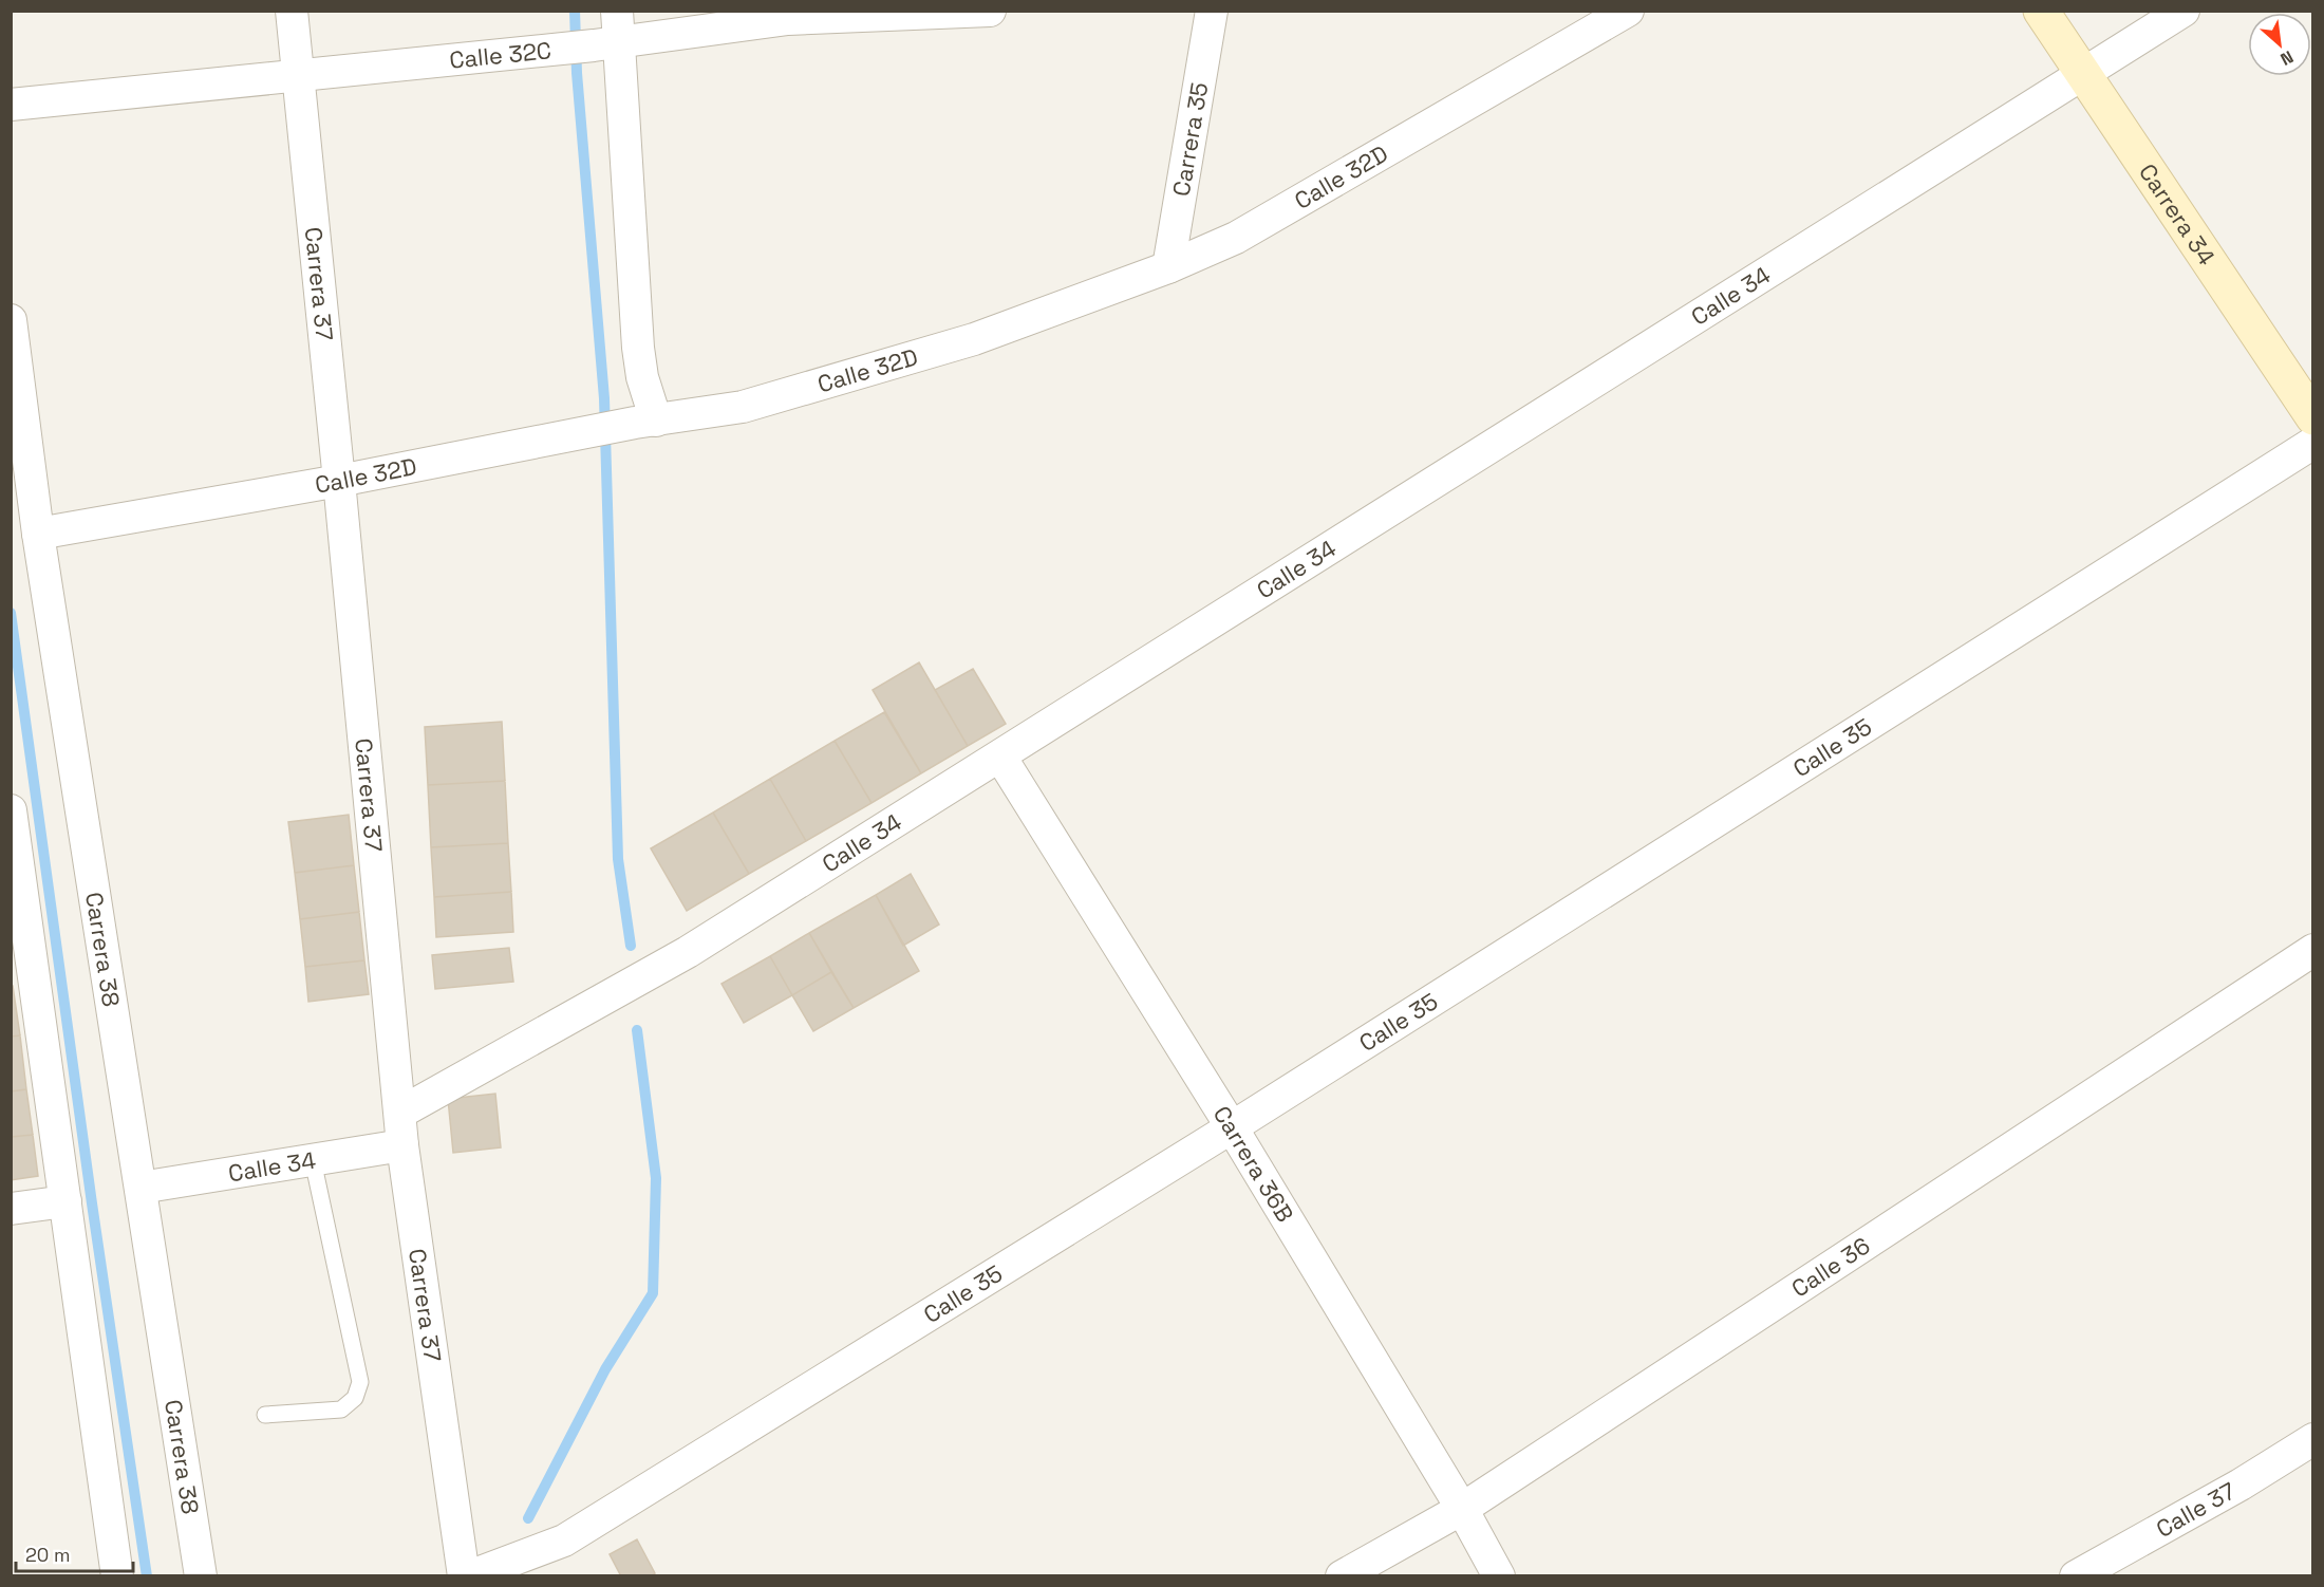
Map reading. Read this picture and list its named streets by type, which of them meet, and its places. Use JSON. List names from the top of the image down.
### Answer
{
  "streets": {
    "street": [
      "Calle 32C",
      "Carrera 35",
      "Calle 32D",
      "Carrera 34",
      "Carrera 37",
      "Calle 34",
      "Calle 35",
      "Carrera 38",
      "Carrera 36B",
      "Calle 36",
      "Calle 37"
    ]
  },
  "crossings": [
    ["Calle 32C", "Carrera 37"],
    ["Carrera 35", "Calle 32D"],
    ["Calle 32D", "Carrera 37"],
    ["Calle 32D", "Carrera 38"],
    ["Carrera 34", "Calle 34"],
    ["Carrera 37", "Calle 34"],
    ["Calle 34", "Carrera 38"],
    ["Calle 34", "Carrera 36B"],
    ["Calle 35", "Carrera 36B"],
    ["Carrera 36B", "Calle 36"]
  ],
  "scale_bar": "20 m",
  "north": "bottom right"
}
